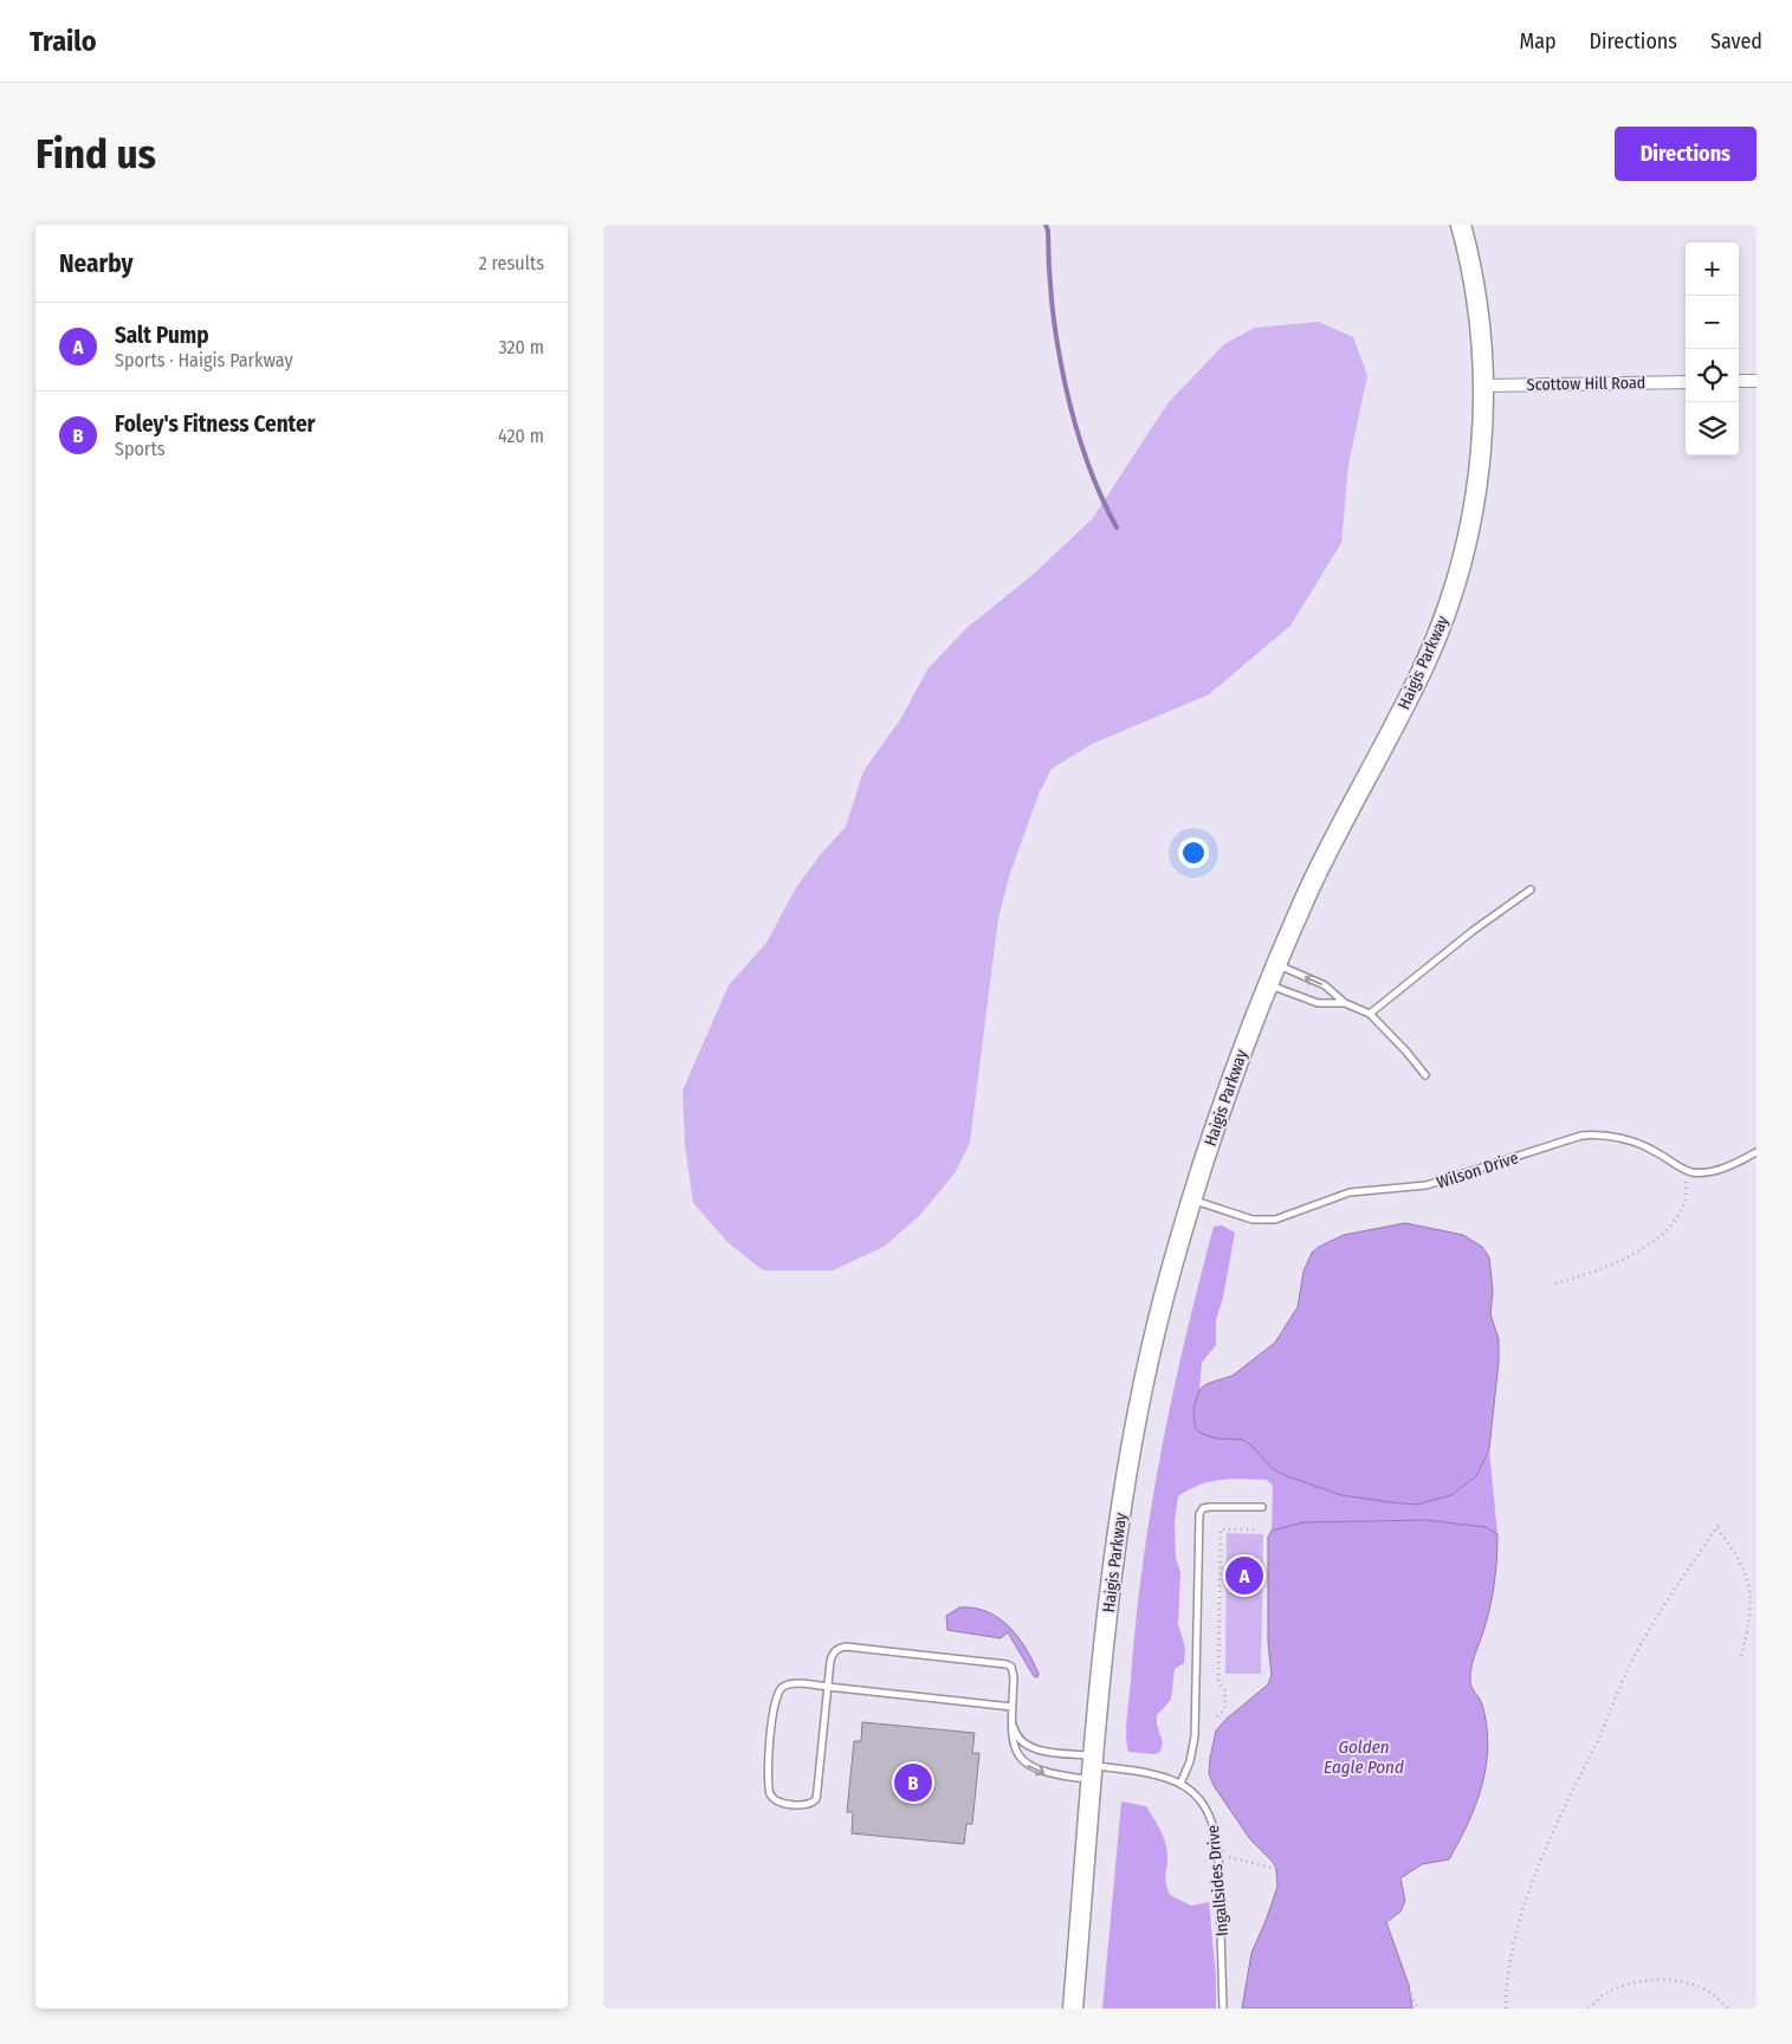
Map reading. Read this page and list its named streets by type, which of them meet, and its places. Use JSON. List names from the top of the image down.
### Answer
{
  "streets": {
    "main road": ["Haigis Parkway"],
    "street": ["Scottow Hill Road"],
    "lane": ["Wilson Drive", "Ingallsides Drive"]
  },
  "crossings": [
    ["Scottow Hill Road", "Haigis Parkway"],
    ["Haigis Parkway", "Wilson Drive"],
    ["Haigis Parkway", "Ingallsides Drive"]
  ],
  "water": ["Golden Eagle Pond"],
  "page": {
    "header": "Trailo",
    "nav": ["Map", "Directions", "Saved"],
    "buttons": "Directions",
    "title": "Find us",
    "heading": ["Nearby", "2 results"],
    "map_buttons": ["+", "−"],
    "list": [
      {
        "mark": "A",
        "name": "Salt Pump",
        "note": "Sports · Haigis Parkway",
        "value": "320 m"
      },
      {
        "mark": "B",
        "name": "Foley's Fitness Center",
        "note": "Sports",
        "value": "420 m"
      }
    ],
    "pins": ["A", "B"]
  }
}
